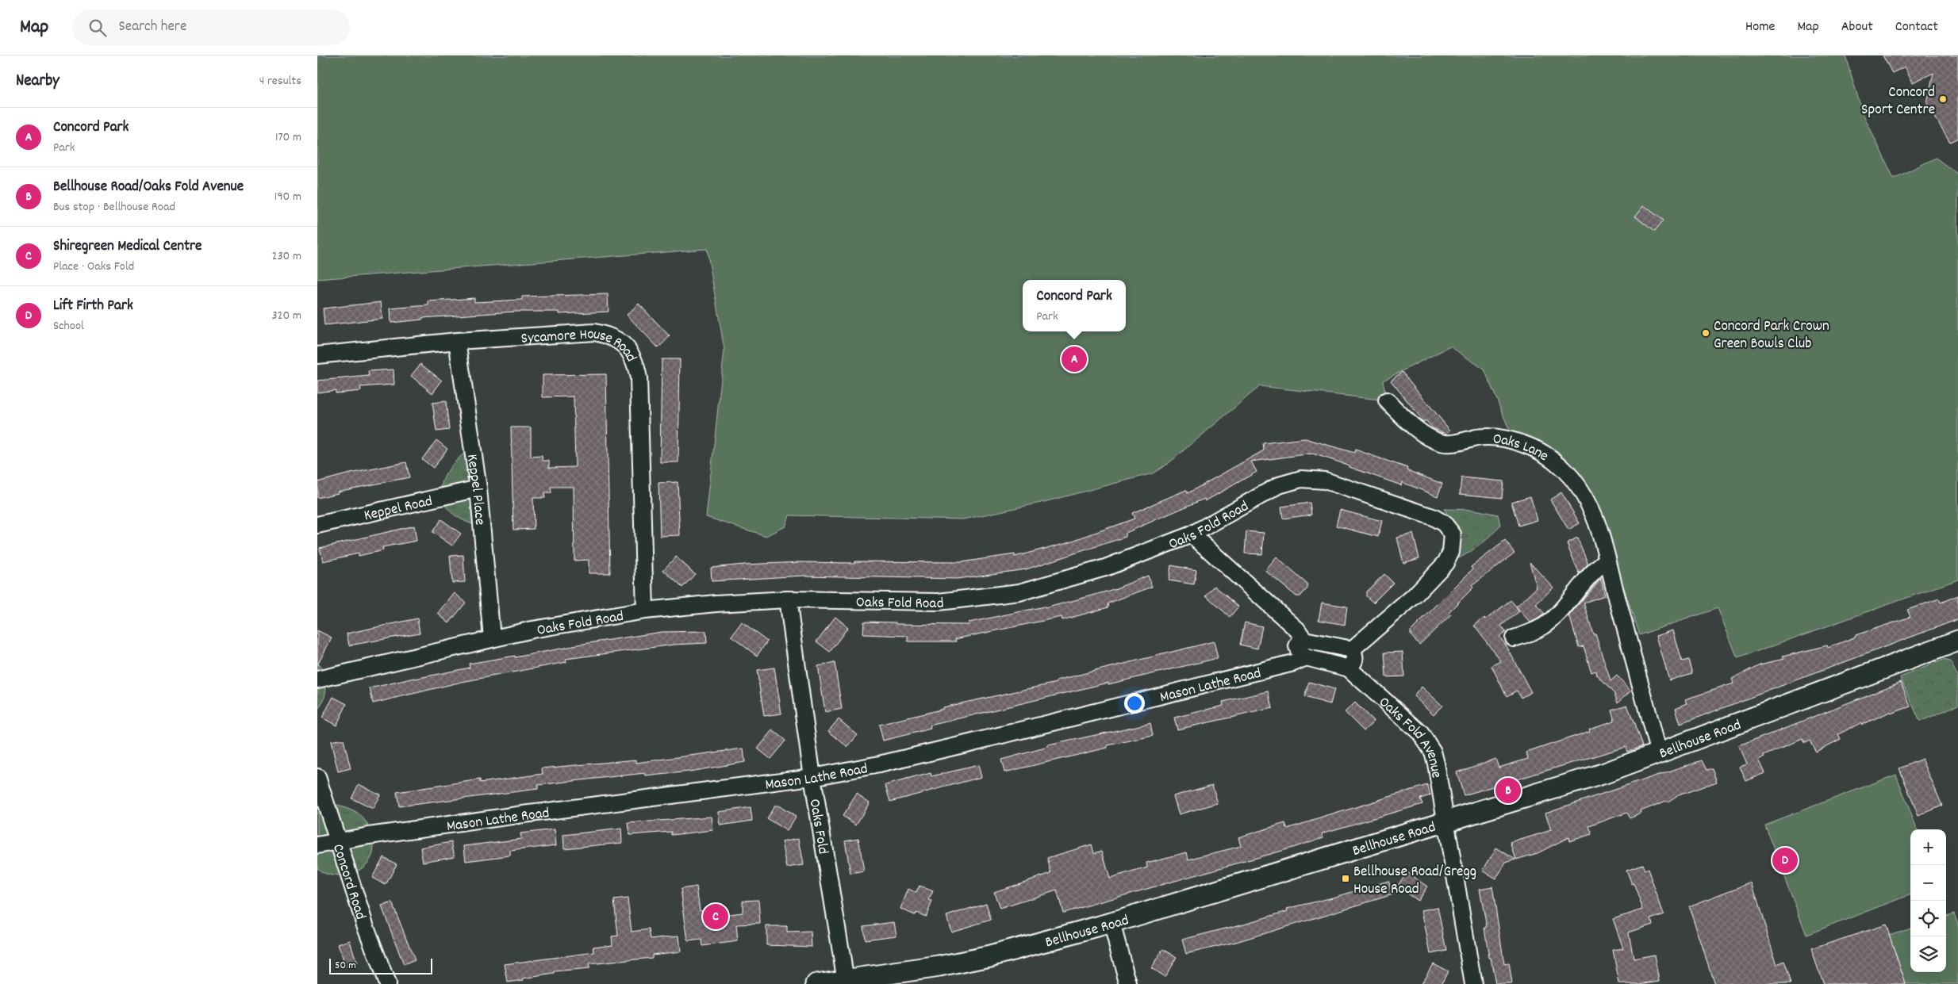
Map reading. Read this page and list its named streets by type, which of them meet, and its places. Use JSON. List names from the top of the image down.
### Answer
{
  "streets": {
    "main road": ["Bellhouse Road"],
    "street": [
      "Sycamore House Road",
      "Oaks Lane",
      "Keppel Place",
      "Keppel Road",
      "Oaks Fold Road",
      "Mason Lathe Road",
      "Oaks Fold Avenue",
      "Oaks Fold",
      "Concord Road"
    ]
  },
  "crossings": [
    ["Sycamore House Road", "Keppel Place"],
    ["Sycamore House Road", "Oaks Fold Road"],
    ["Oaks Lane", "Bellhouse Road"],
    ["Keppel Place", "Keppel Road"],
    ["Keppel Place", "Oaks Fold Road"],
    ["Oaks Fold Road", "Oaks Fold"],
    ["Mason Lathe Road", "Oaks Fold Avenue"],
    ["Mason Lathe Road", "Oaks Fold"],
    ["Mason Lathe Road", "Concord Road"],
    ["Bellhouse Road", "Oaks Fold Avenue"],
    ["Bellhouse Road", "Oaks Fold"]
  ],
  "places": {
    "other": ["Concord Sport Centre", "Concord Park Crown Green Bowls Club"],
    "transit": ["Bellhouse Road/Gregg House Road"]
  },
  "scale_bar": "50 m",
  "page": {
    "header": "Map",
    "search": "Search here",
    "nav": [
      "Home",
      "Map",
      "About",
      "Contact"
    ],
    "heading": ["Nearby", "4 results"],
    "list": [
      {
        "mark": "A",
        "name": "Concord Park",
        "note": "Park",
        "value": "170 m"
      },
      {
        "mark": "B",
        "name": "Bellhouse Road/Oaks Fold Avenue",
        "note": "Bus stop · Bellhouse Road",
        "value": "190 m"
      },
      {
        "mark": "C",
        "name": "Shiregreen Medical Centre",
        "note": "Place · Oaks Fold",
        "value": "230 m"
      },
      {
        "mark": "D",
        "name": "Lift Firth Park",
        "note": "School",
        "value": "320 m"
      }
    ],
    "popup": ["Concord Park", "Park"],
    "pins": [
      "A",
      "B",
      "D",
      "C"
    ],
    "map_buttons": ["+", "−"],
    "scale": "50 m"
  }
}
